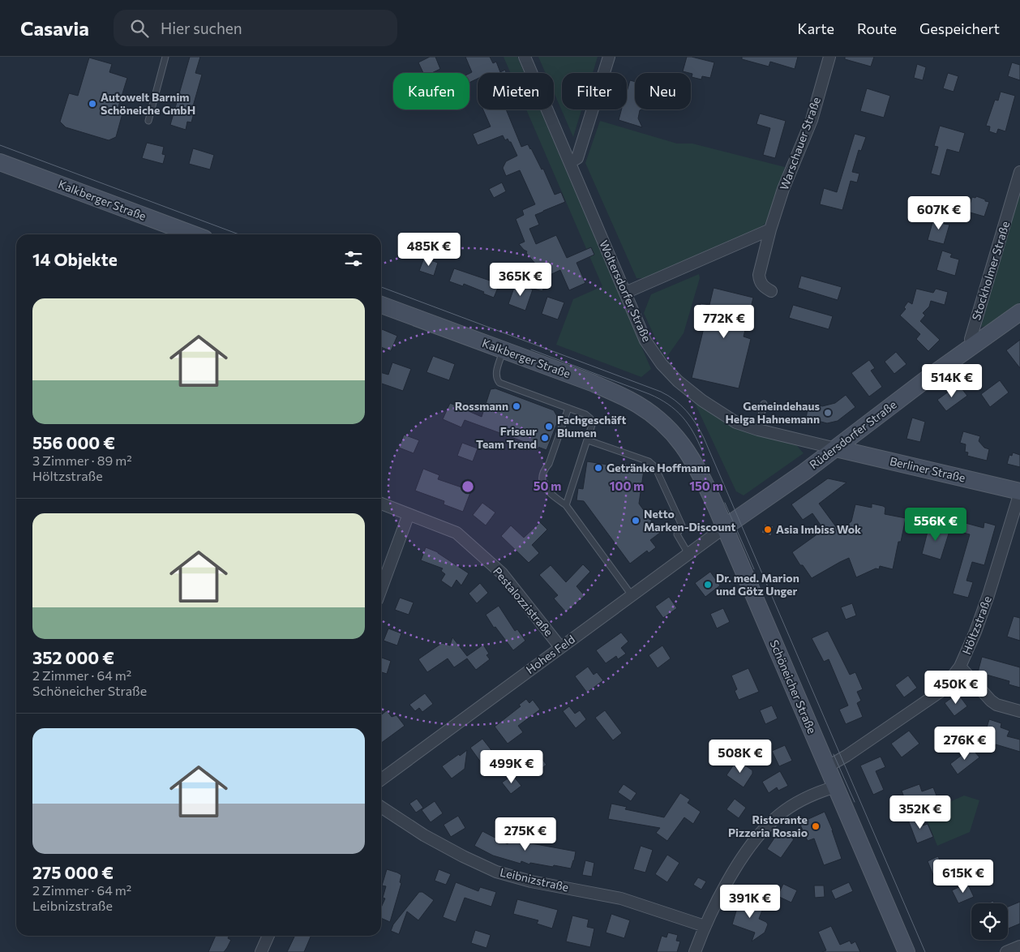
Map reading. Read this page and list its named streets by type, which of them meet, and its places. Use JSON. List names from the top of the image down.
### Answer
{
  "streets": {
    "main road": [
      "Kalkberger Straße",
      "Rüdersdorfer Straße",
      "Berliner Straße",
      "Schöneicher Straße"
    ],
    "street": [
      "Warschauer Straße",
      "Stockholmer Straße",
      "Woltersdorfer Straße",
      "Pestalozzistraße",
      "Höltzstraße",
      "Hohes Feld",
      "Leibnizstraße"
    ]
  },
  "crossings": [
    ["Kalkberger Straße", "Schöneicher Straße"],
    ["Stockholmer Straße", "Rüdersdorfer Straße"],
    ["Woltersdorfer Straße", "Rüdersdorfer Straße"],
    ["Woltersdorfer Straße", "Berliner Straße"],
    ["Rüdersdorfer Straße", "Berliner Straße"],
    ["Rüdersdorfer Straße", "Hohes Feld"],
    ["Rüdersdorfer Straße", "Schöneicher Straße"],
    ["Berliner Straße", "Höltzstraße"],
    ["Pestalozzistraße", "Hohes Feld"],
    ["Höltzstraße", "Schöneicher Straße"],
    ["Hohes Feld", "Schöneicher Straße"]
  ],
  "places": [
    "Autowelt Barnim Schöneiche GmbH",
    "Rossmann",
    "Gemeindehaus Helga Hahnemann",
    "Fachgeschäft Blumen",
    "Friseur Team Trend",
    "Getränke Hoffmann",
    "Netto Marken-Discount",
    "Asia Imbiss Wok",
    "Dr. med. Marion und Götz Unger",
    "Ristorante Pizzeria Rosaio"
  ],
  "page": {
    "header": "Casavia",
    "search": "Hier suchen",
    "nav": ["Karte", "Route", "Gespeichert"],
    "chip": [
      "Kaufen",
      "Mieten",
      "Filter",
      "Neu"
    ],
    "price": [
      "607K €",
      "485K €",
      "365K €",
      "772K €",
      "514K €",
      "556K €",
      "450K €",
      "276K €",
      "508K €",
      "499K €",
      "352K €",
      "275K €",
      "615K €",
      "391K €"
    ],
    "heading": "14 Objekte",
    "list": [
      {
        "name": "556 000 €",
        "note": "3 Zimmer · 89 m² · Höltzstraße"
      },
      {
        "name": "352 000 €",
        "note": "2 Zimmer · 64 m² · Schöneicher Straße"
      },
      {
        "name": "275 000 €",
        "note": "2 Zimmer · 64 m² · Leibnizstraße"
      }
    ]
  },
  "rings": ["50 m", "100 m", "150 m"]
}
